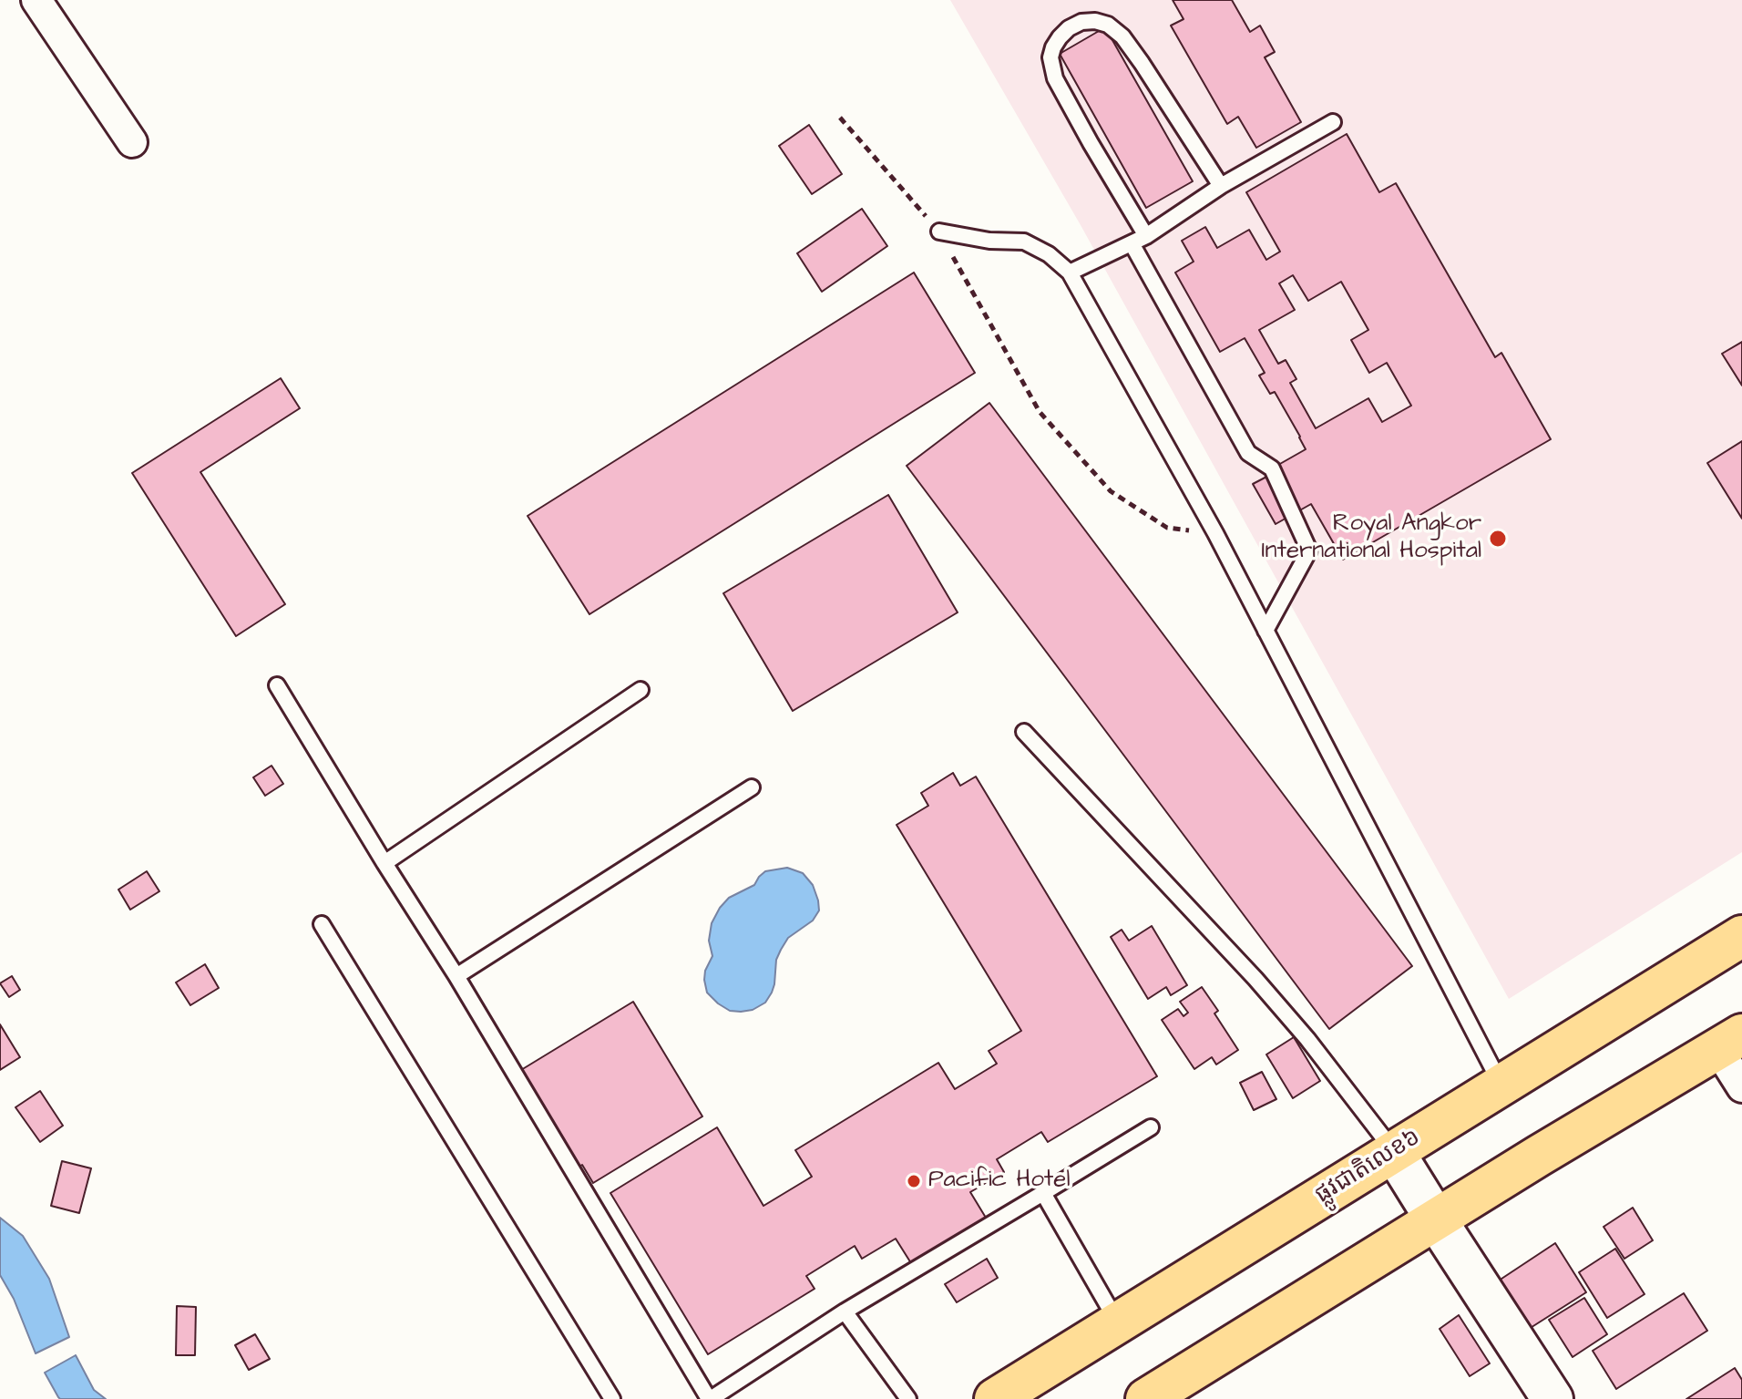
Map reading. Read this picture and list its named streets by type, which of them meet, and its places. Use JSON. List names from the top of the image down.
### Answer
{
  "streets": {
    "highway": ["ផ្លូវជាតិលេខ៦"]
  },
  "places": ["Royal Angkor International Hospital", "Pacific Hotel"]
}
